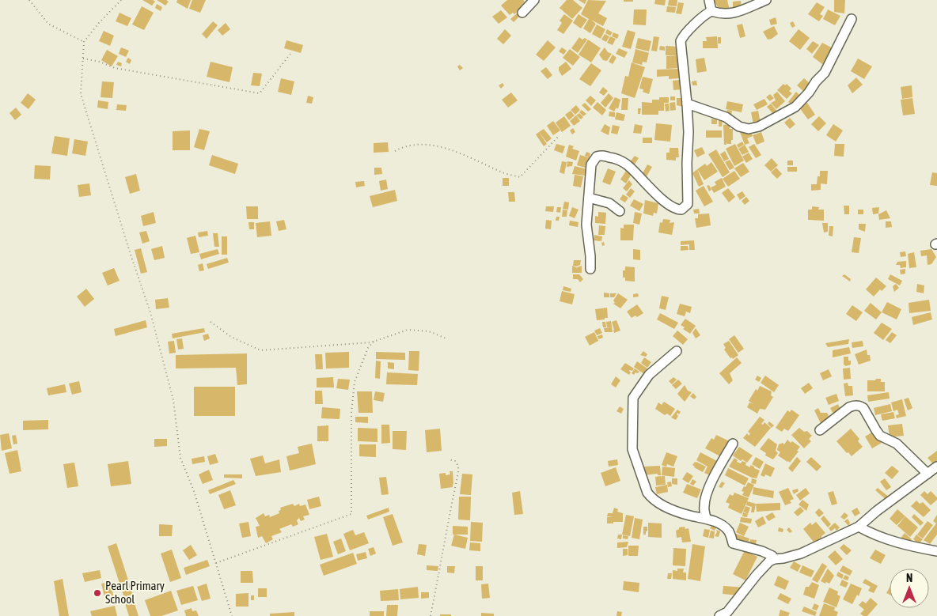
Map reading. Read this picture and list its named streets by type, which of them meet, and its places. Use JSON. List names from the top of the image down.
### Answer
{
  "places": ["Pearl Primary School"],
  "north": "top"
}
